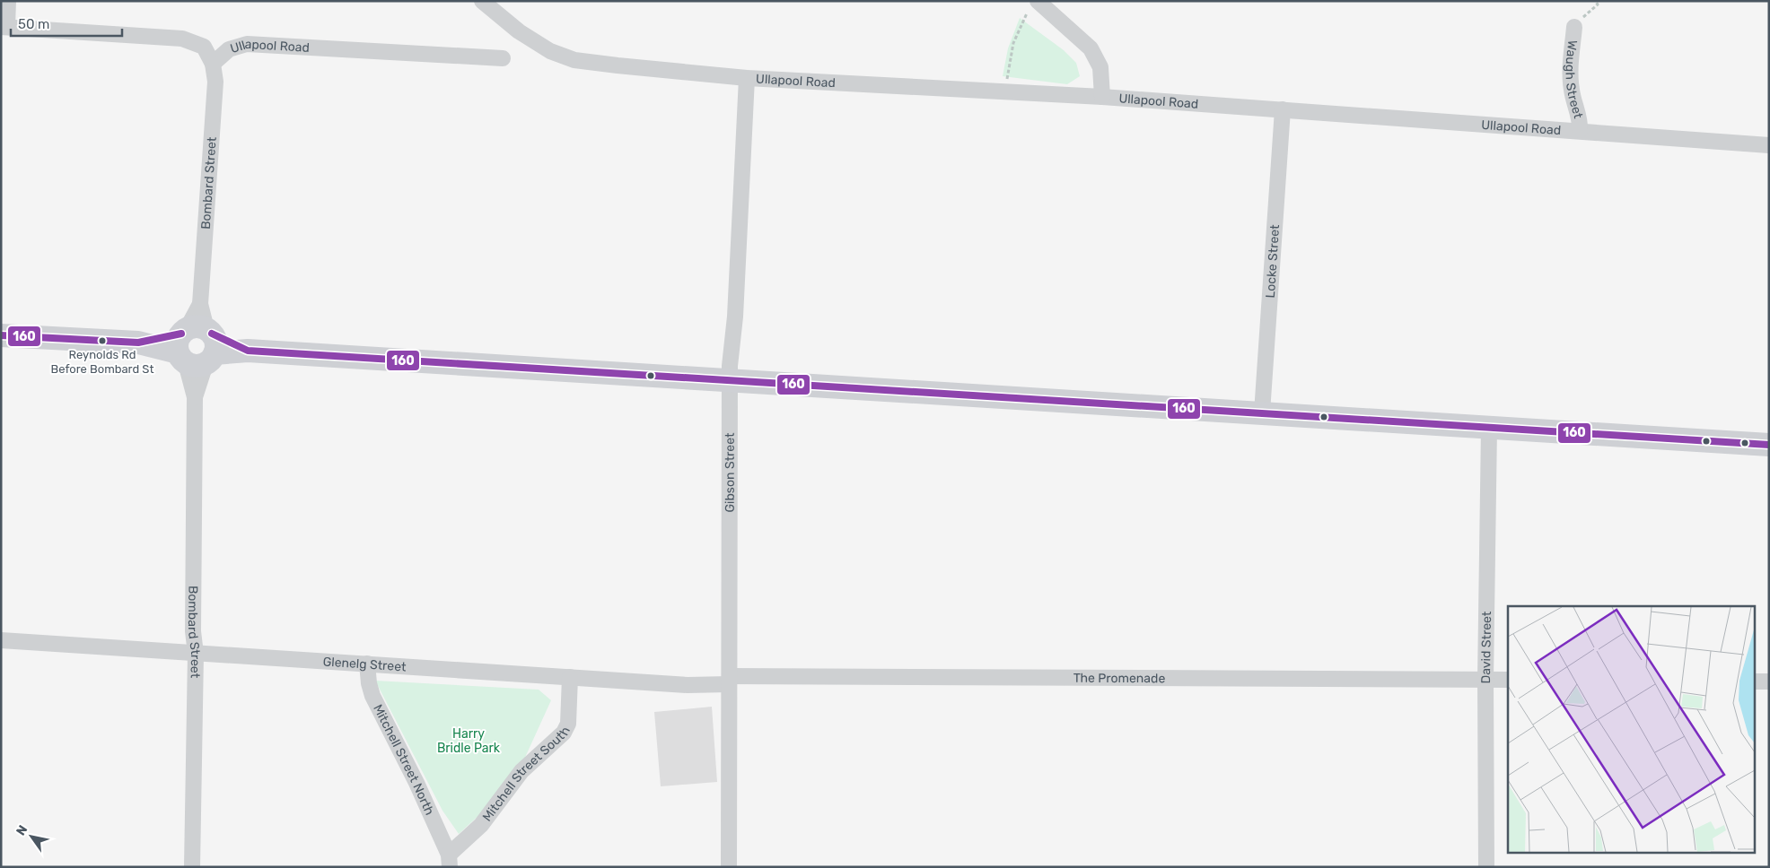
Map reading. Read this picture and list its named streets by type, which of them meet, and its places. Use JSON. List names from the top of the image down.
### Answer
{
  "streets": {
    "street": [
      "Ullapool Road",
      "Waugh Street",
      "Bombard Street",
      "Locke Street",
      "Gibson Street",
      "David Street",
      "Glenelg Street",
      "The Promenade",
      "Mitchell Street North",
      "Mitchell Street South"
    ]
  },
  "crossings": [
    ["Ullapool Road", "Waugh Street"],
    ["Ullapool Road", "Bombard Street"],
    ["Ullapool Road", "Locke Street"],
    ["Ullapool Road", "Gibson Street"],
    ["Bombard Street", "Glenelg Street"],
    ["Gibson Street", "Glenelg Street"],
    ["Gibson Street", "The Promenade"],
    ["David Street", "The Promenade"],
    ["Glenelg Street", "The Promenade"],
    ["Glenelg Street", "Mitchell Street North"],
    ["Glenelg Street", "Mitchell Street South"],
    ["Mitchell Street North", "Mitchell Street South"]
  ],
  "parks": ["Harry Bridle Park"],
  "places": ["Reynolds Rd Before Bombard St"],
  "lines": ["transit line 160"],
  "scale_bar": "50 m",
  "north": "top left"
}
